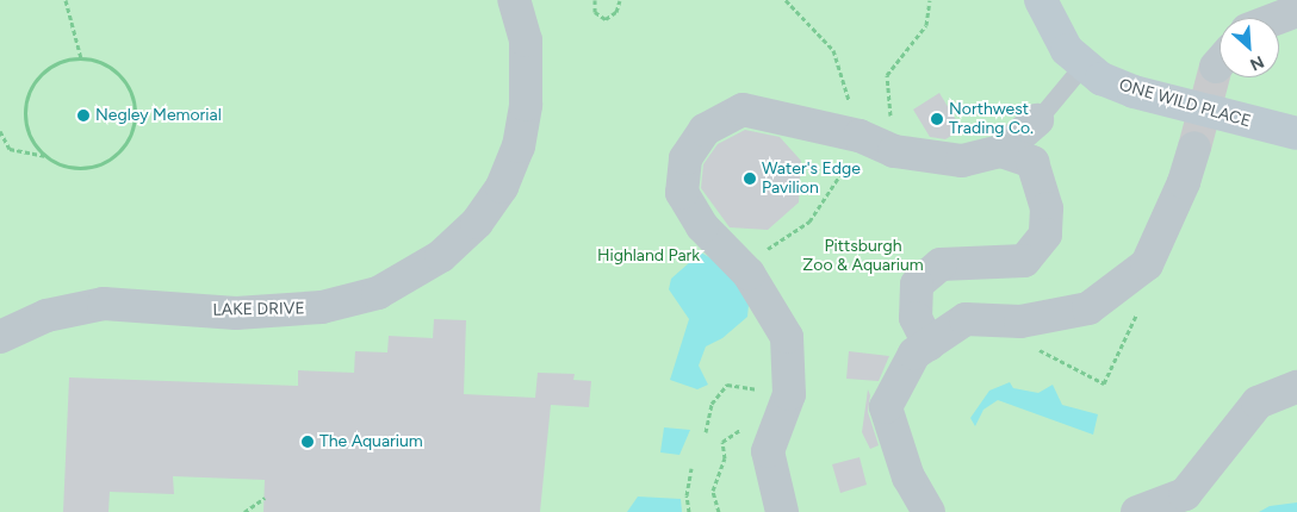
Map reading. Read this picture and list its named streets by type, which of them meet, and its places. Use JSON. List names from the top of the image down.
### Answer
{
  "streets": {
    "main road": ["ONE WILD PLACE"],
    "street": ["LAKE DRIVE"]
  },
  "parks": ["Pittsburgh Zoo & Aquarium", "Highland Park"],
  "places": [
    "Negley Memorial",
    "Northwest Trading Co.",
    "Water's Edge Pavilion",
    "The Aquarium"
  ],
  "north": "bottom right"
}
